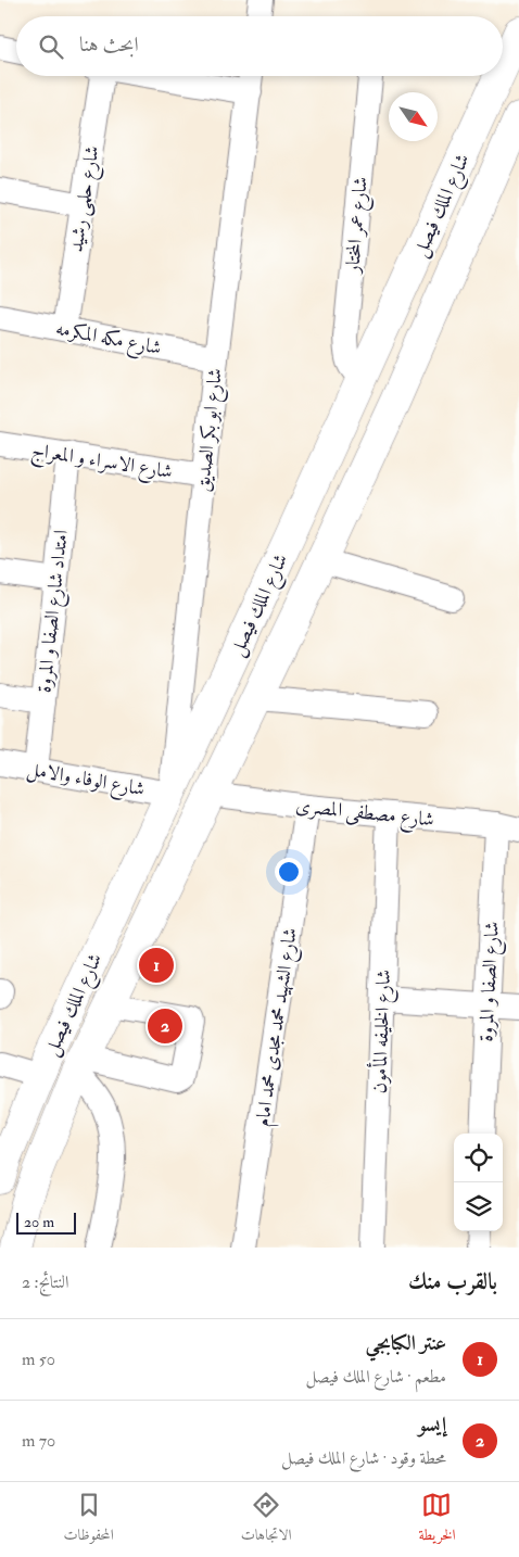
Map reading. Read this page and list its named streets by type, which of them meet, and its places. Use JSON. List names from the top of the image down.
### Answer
{
  "streets": {
    "main road": ["شارع الملك فيصل"],
    "street": [
      "شارع حلمى رشيد",
      "شارع عمر المختار",
      "شارع مكه المكرمه",
      "شارع ابو بكر الصديق",
      "شارع الاسراء و المعراج",
      "امتداد شارع الصفا و المروة",
      "شارع الوفاء والامل",
      "شارع مصطفى المصرى",
      "شارع الصفا و المروة",
      "شارع الشهيد محمد مجدى محمد امام",
      "شارع الخليفه المأمون"
    ]
  },
  "crossings": [
    ["شارع حلمى رشيد", "شارع مكه المكرمه"],
    ["شارع الملك فيصل", "شارع عمر المختار"],
    ["شارع الملك فيصل", "شارع ابو بكر الصديق"],
    ["شارع الملك فيصل", "شارع الوفاء والامل"],
    ["شارع الملك فيصل", "شارع مصطفى المصرى"],
    ["شارع مكه المكرمه", "شارع ابو بكر الصديق"],
    ["شارع ابو بكر الصديق", "شارع الاسراء و المعراج"],
    ["شارع ابو بكر الصديق", "شارع الوفاء والامل"],
    ["شارع الاسراء و المعراج", "امتداد شارع الصفا و المروة"],
    ["امتداد شارع الصفا و المروة", "شارع الوفاء والامل"],
    ["شارع مصطفى المصرى", "شارع الصفا و المروة"],
    ["شارع مصطفى المصرى", "شارع الشهيد محمد مجدى محمد امام"],
    ["شارع مصطفى المصرى", "شارع الخليفه المأمون"]
  ],
  "scale_bar": "20 m",
  "north": "bottom right",
  "page": {
    "search": "ابحث هنا",
    "pins": ["1", "2"],
    "scale": "20 m",
    "heading": ["بالقرب منك", "النتائج: 2"],
    "list": [
      {
        "mark": "1",
        "name": "عنتر الكبابجي",
        "note": "مطعم · شارع الملك فيصل",
        "value": "50 m"
      },
      {
        "mark": "2",
        "name": "إيسو",
        "note": "محطة وقود · شارع الملك فيصل",
        "value": "70 m"
      }
    ],
    "nav": ["الخريطة", "الاتجاهات", "المحفوظات"]
  }
}
